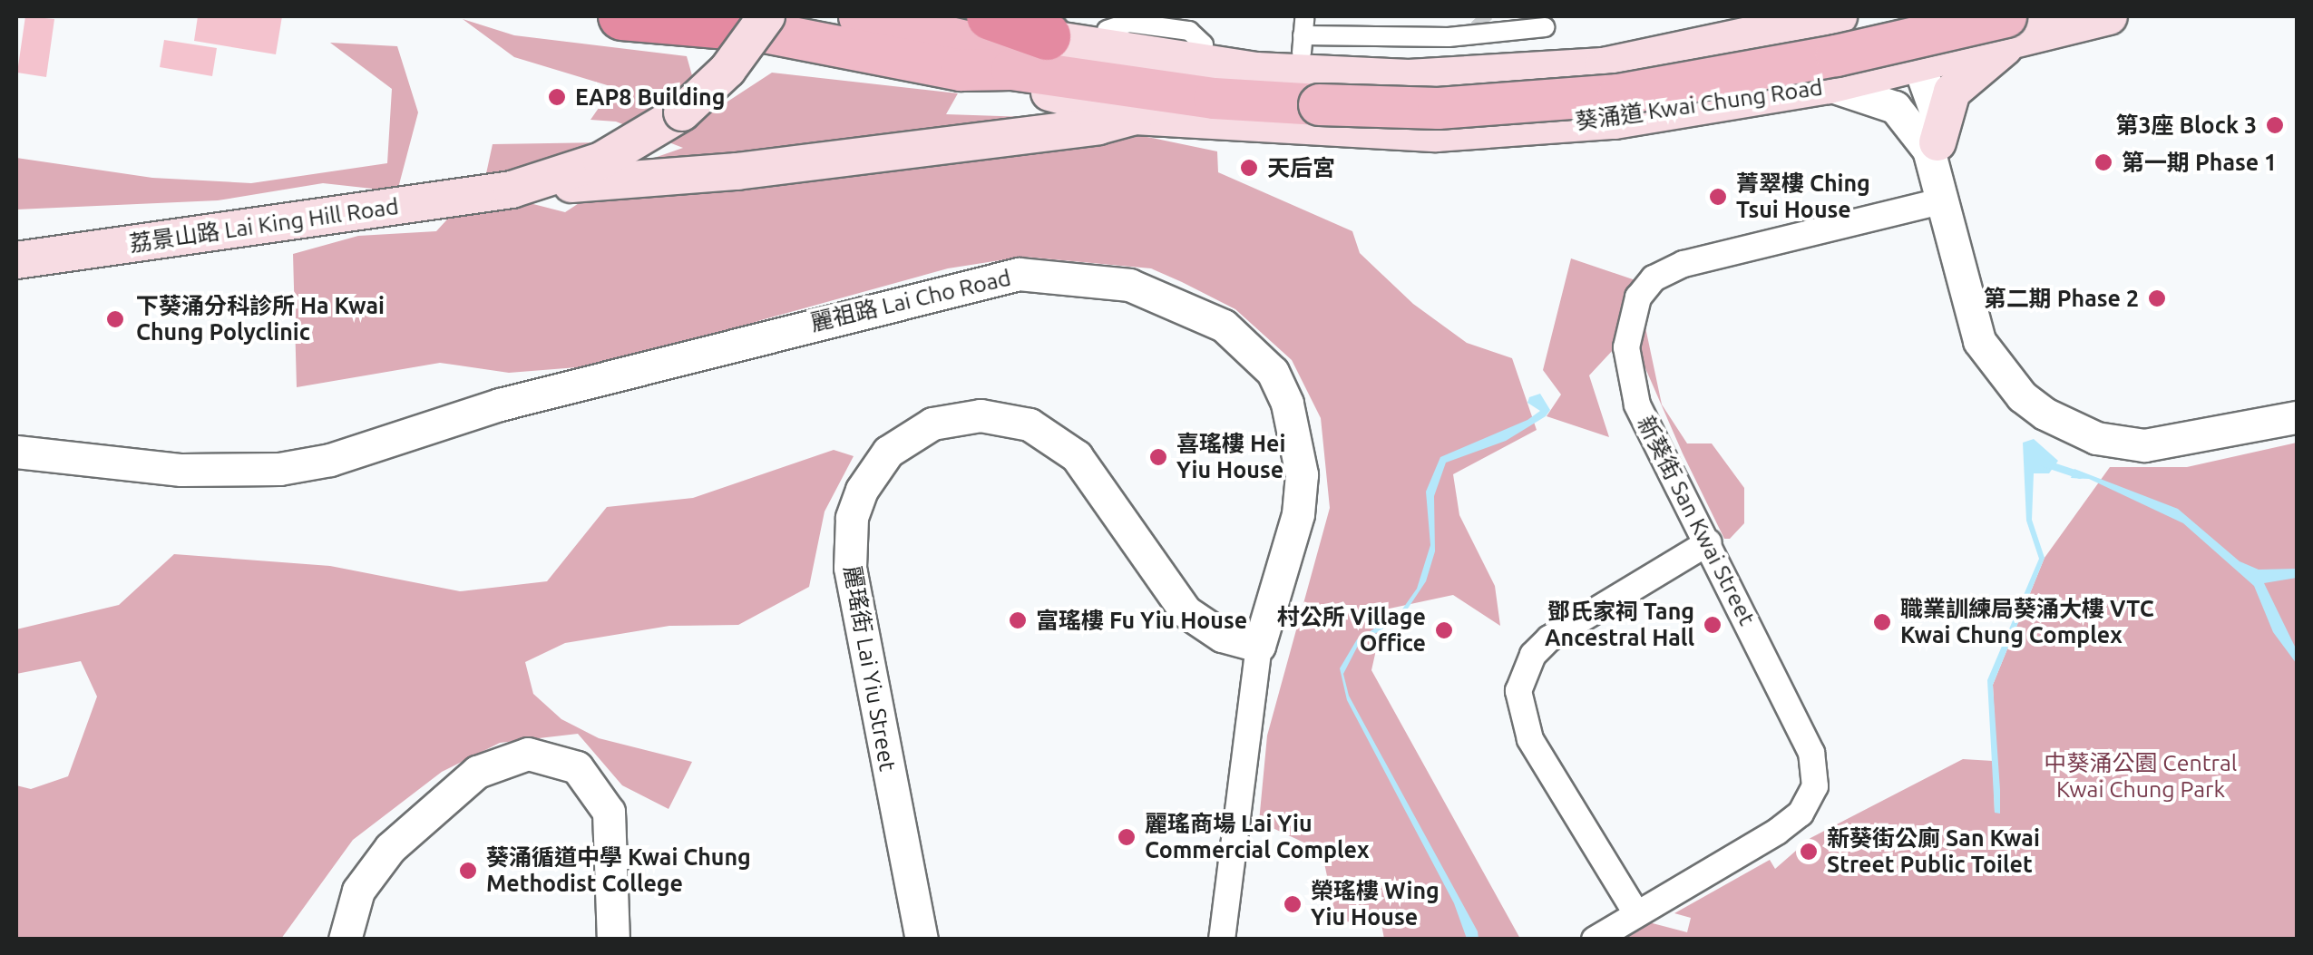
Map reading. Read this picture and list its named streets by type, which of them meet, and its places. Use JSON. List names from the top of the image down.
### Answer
{
  "streets": {
    "main road": ["葵涌道 Kwai Chung Road", "荔景山路 Lai King Hill Road"],
    "street": ["麗祖路 Lai Cho Road", "新葵街 San Kwai Street", "麗瑤街 Lai Yiu Street"]
  },
  "crossings": [
    ["麗祖路 Lai Cho Road", "麗瑤街 Lai Yiu Street"]
  ],
  "parks": ["中葵涌公園 Central Kwai Chung Park"],
  "places": [
    "EAP8 Building",
    "第3座 Block 3",
    "第一期 Phase 1",
    "天后宮",
    "菁翠樓 Ching Tsui House",
    "第二期 Phase 2",
    "下葵涌分科診所 Ha Kwai Chung Polyclinic",
    "喜瑤樓 Hei Yiu House",
    "富瑤樓 Fu Yiu House",
    "職業訓練局葵涌大樓 VTC Kwai Chung Complex",
    "鄧氏家祠 Tang Ancestral Hall",
    "村公所 Village Office",
    "麗瑤商場 Lai Yiu Commercial Complex",
    "新葵街公廁 San Kwai Street Public Toilet",
    "葵涌循道中學 Kwai Chung Methodist College",
    "榮瑤樓 Wing Yiu House"
  ]
}
